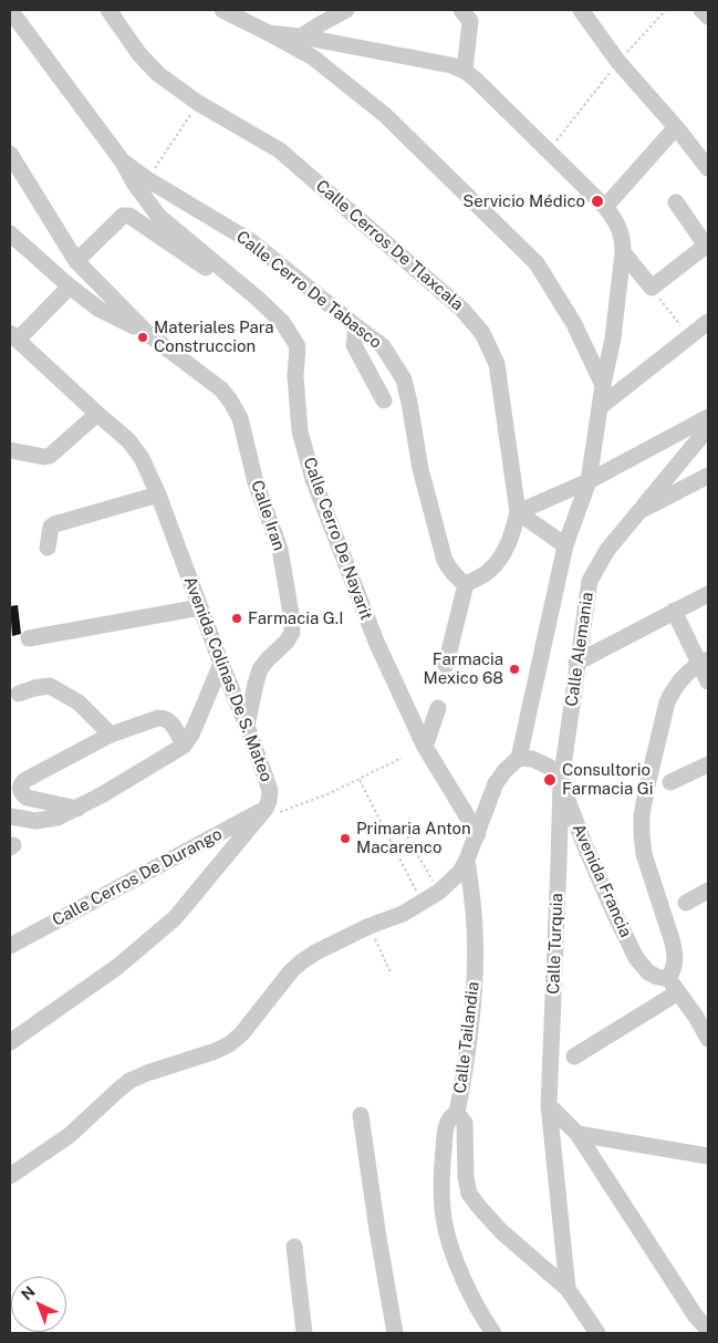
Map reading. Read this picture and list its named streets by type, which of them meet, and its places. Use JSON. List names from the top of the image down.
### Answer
{
  "streets": {
    "street": [
      "Calle Cerros De Tlaxcala",
      "Calle Cerro De Tabasco",
      "Calle Iran",
      "Calle Cerro De Nayarit",
      "Calle Alemania",
      "Avenida Colinas De S. Mateo",
      "Calle Cerros De Durango",
      "Avenida Francia",
      "Calle Turquia",
      "Calle Tailandia"
    ]
  },
  "crossings": [
    ["Calle Cerro De Tabasco", "Calle Cerro De Nayarit"],
    ["Calle Iran", "Avenida Colinas De S. Mateo"],
    ["Calle Alemania", "Avenida Francia"],
    ["Calle Alemania", "Calle Turquia"],
    ["Avenida Colinas De S. Mateo", "Calle Cerros De Durango"],
    ["Avenida Francia", "Calle Turquia"]
  ],
  "places": [
    "Servicio Médico",
    "Materiales Para Construccion",
    "Farmacia G.I",
    "Farmacia Mexico 68",
    "Consultorio Farmacia Gi",
    "Primaria Anton Macarenco"
  ],
  "north": "top left"
}
